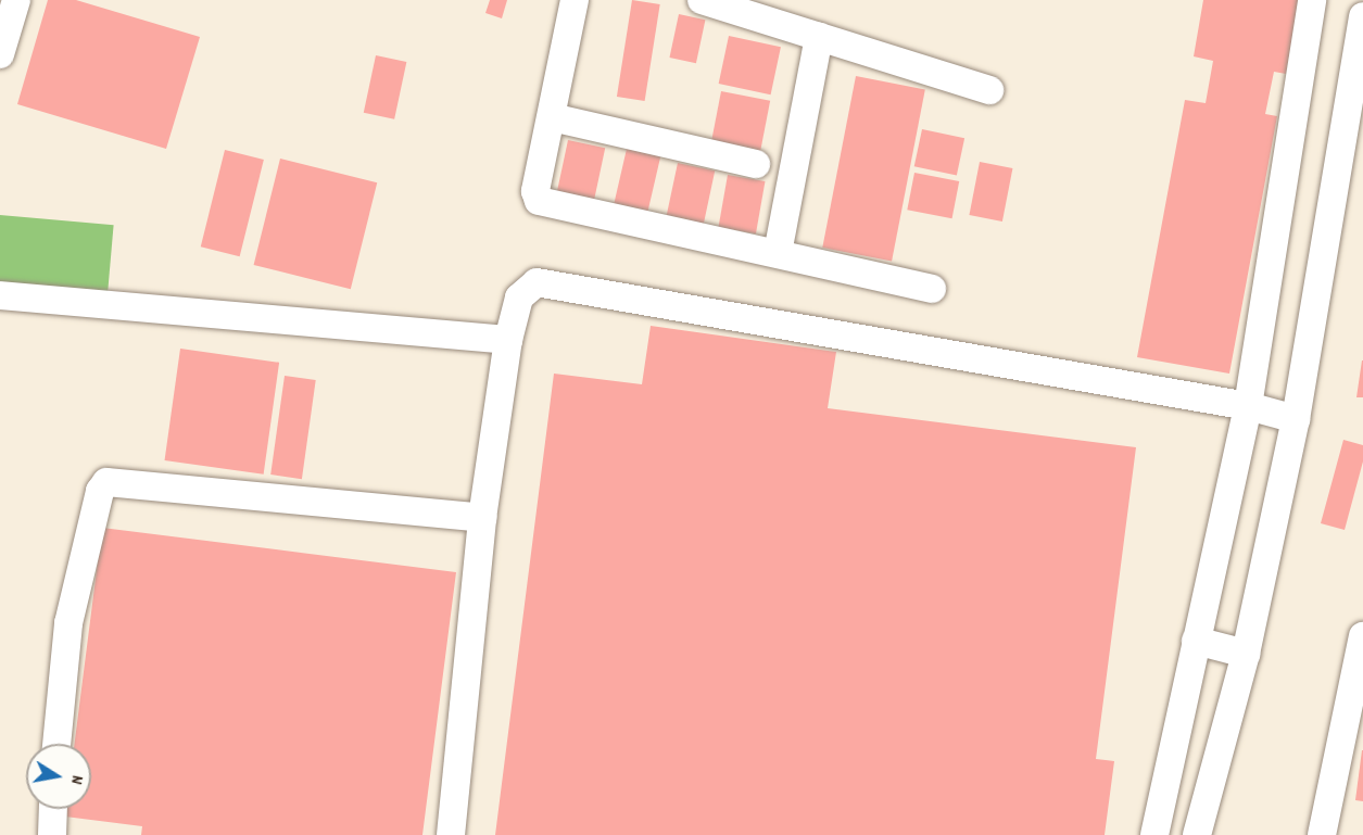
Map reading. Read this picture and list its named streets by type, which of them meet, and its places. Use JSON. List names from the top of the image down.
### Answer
{
  "north": "right"
}
